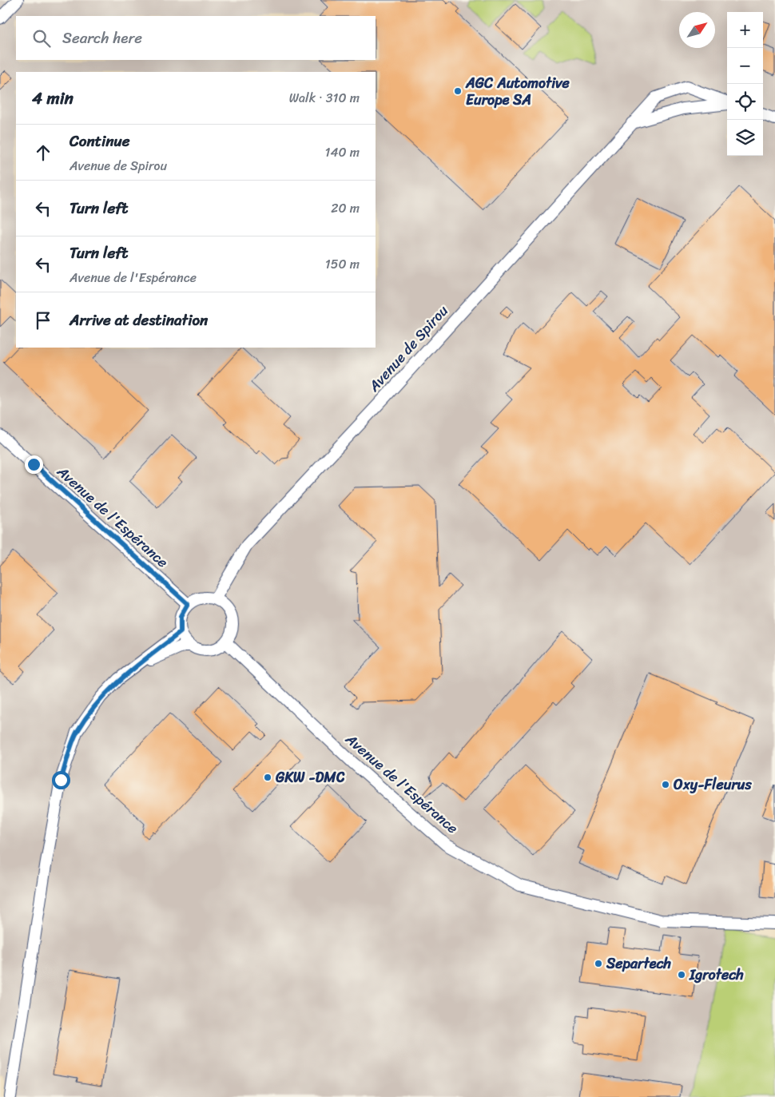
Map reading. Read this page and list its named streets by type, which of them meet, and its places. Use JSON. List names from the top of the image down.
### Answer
{
  "streets": {
    "street": ["Avenue de Spirou", "Avenue de l'Espérance"]
  },
  "crossings": [
    ["Avenue de Spirou", "Avenue de l'Espérance"]
  ],
  "places": [
    "AGC Automotive Europe SA",
    "GKW -DMC",
    "Oxy-Fleurus",
    "Separtech",
    "Igrotech"
  ],
  "north": "top right",
  "page": {
    "map_buttons": ["+", "−"],
    "search": "Search here",
    "heading": ["4 min", "Walk · 310 m"],
    "list": [
      ["Continue", "Avenue de Spirou", "140 m"],
      ["Turn left", "20 m"],
      ["Turn left", "Avenue de l'Espérance", "150 m"],
      "Arrive at destination"
    ]
  }
}
